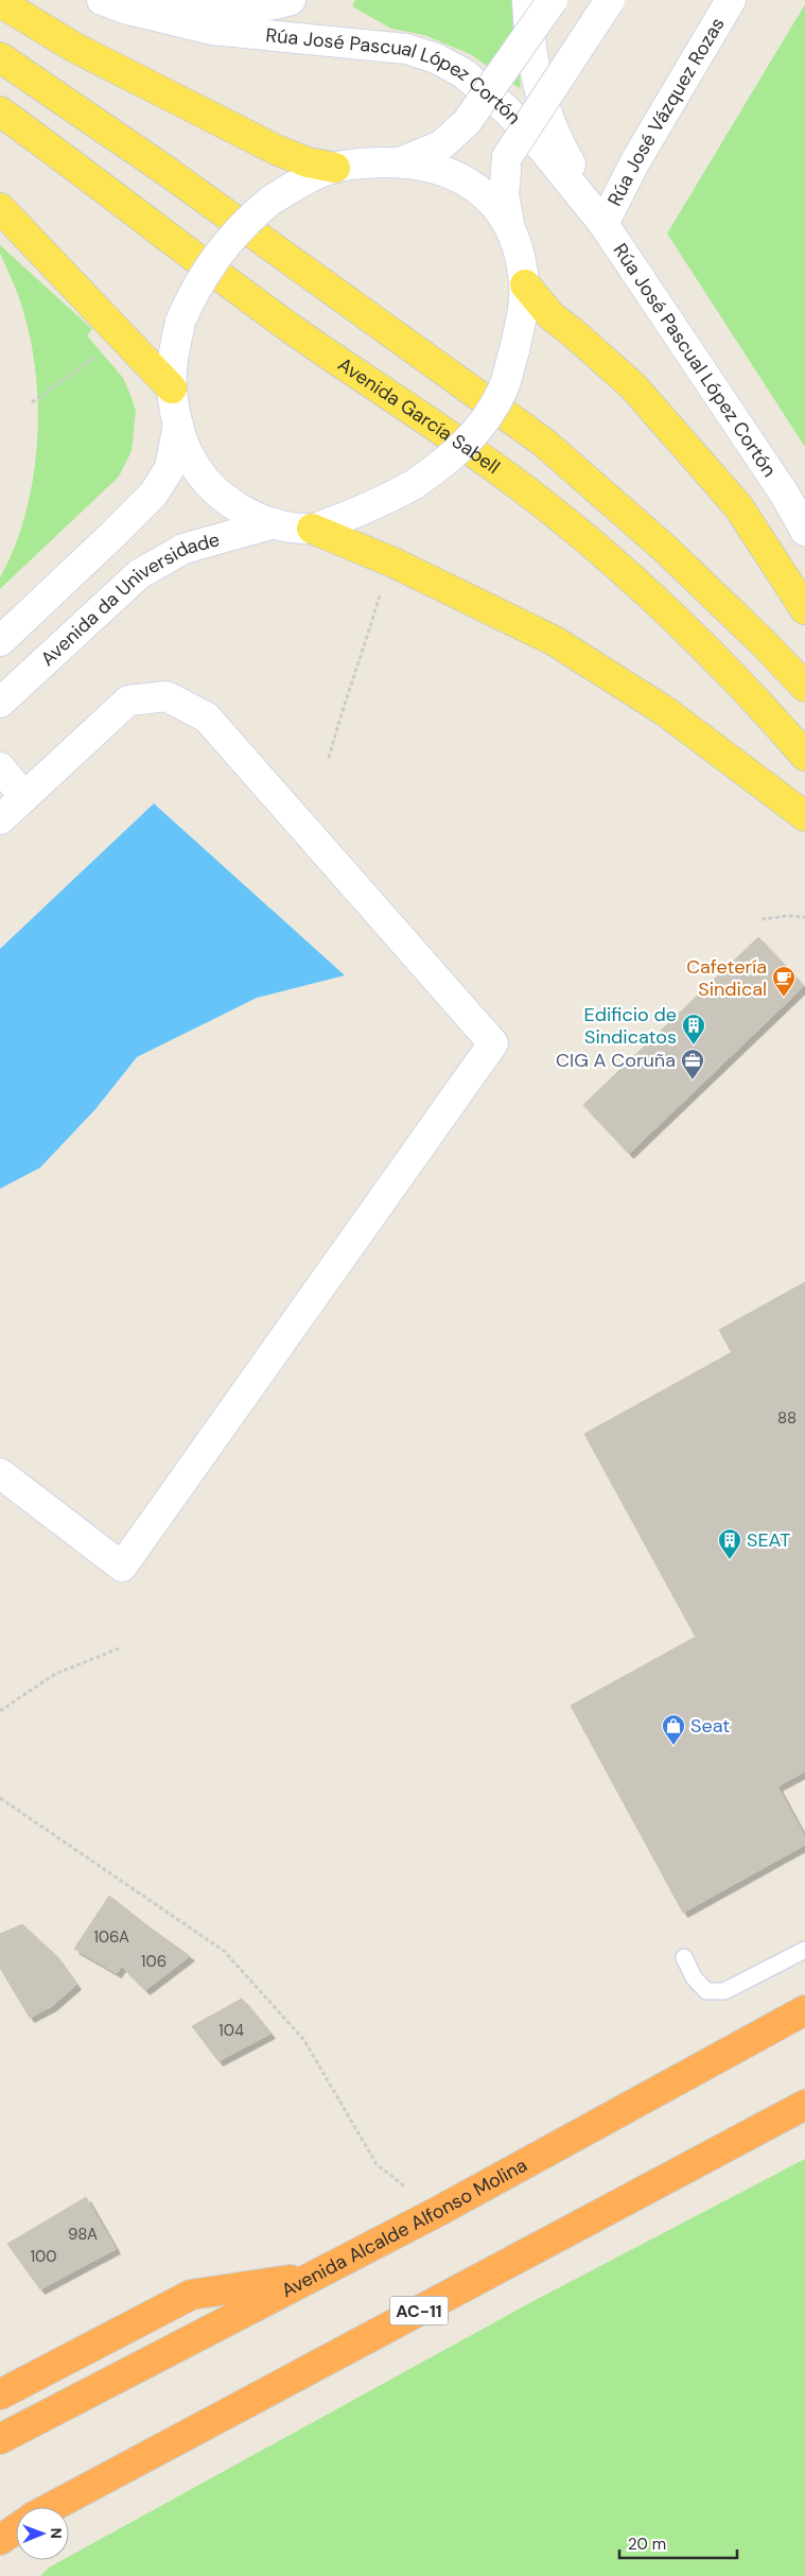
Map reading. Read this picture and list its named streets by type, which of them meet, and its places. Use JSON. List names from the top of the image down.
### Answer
{
  "streets": {
    "highway": ["Avenida Alcalde Alfonso Molina", "AC-11"],
    "main road": ["Avenida García Sabell"],
    "street": ["Rúa José Pascual López Cortón", "Rúa José Vázquez Rozas", "Avenida da Universidade"]
  },
  "crossings": [
    ["Rúa José Pascual López Cortón", "Rúa José Vázquez Rozas"]
  ],
  "places": {
    "cafe": ["Cafetería Sindical"],
    "building": ["Edificio de Sindicatos", "SEAT"],
    "office": ["CIG A Coruña"],
    "shop": ["Seat"]
  },
  "house_numbers": [
    "88",
    "106A",
    "106",
    "104",
    "98A",
    "100"
  ],
  "scale_bar": "20 m",
  "north": "right"
}
